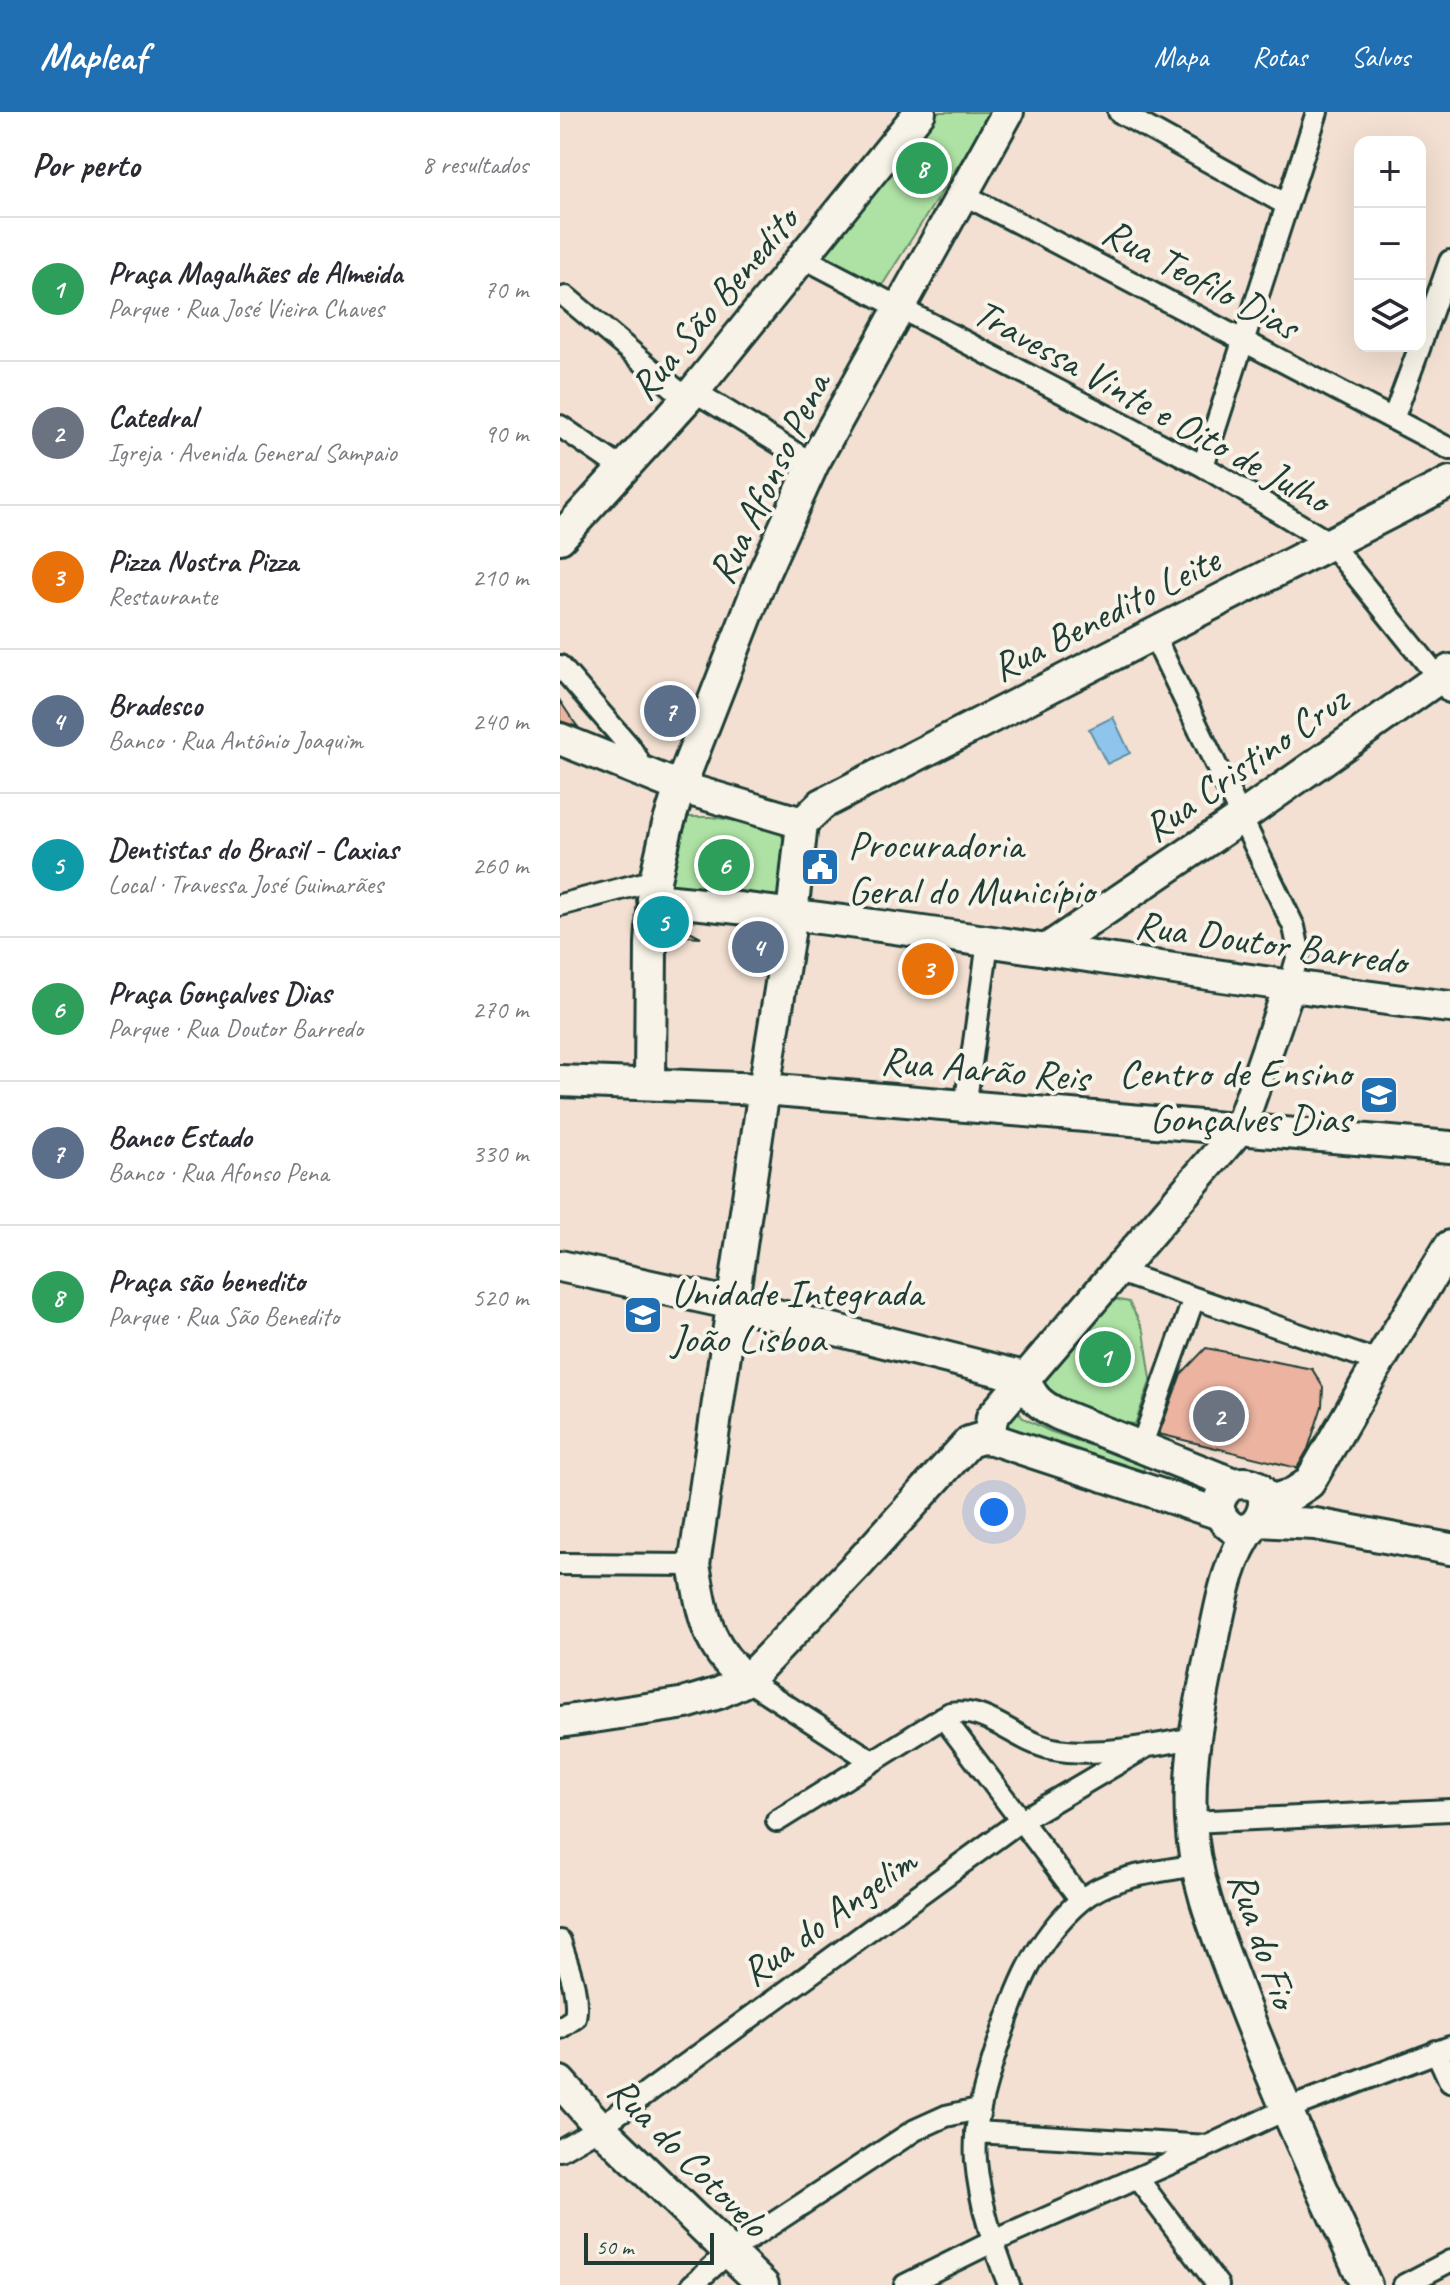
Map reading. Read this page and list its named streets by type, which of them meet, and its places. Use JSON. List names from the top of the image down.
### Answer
{
  "streets": {
    "street": [
      "Rua Teofilo Dias",
      "Rua São Benedito",
      "Travessa Vinte e Oito de Julho",
      "Rua Afonso Pena",
      "Rua Benedito Leite",
      "Rua Cristino Cruz",
      "Rua Doutor Barredo",
      "Rua Aarão Reis",
      "Rua do Angelim",
      "Rua do Fio",
      "Rua do Cotovelo"
    ]
  },
  "crossings": [
    ["Rua Teofilo Dias", "Rua Afonso Pena"],
    ["Rua São Benedito", "Travessa Vinte e Oito de Julho"],
    ["Travessa Vinte e Oito de Julho", "Rua Afonso Pena"],
    ["Travessa Vinte e Oito de Julho", "Rua Benedito Leite"],
    ["Travessa Vinte e Oito de Julho", "Rua Cristino Cruz"],
    ["Rua Afonso Pena", "Rua Doutor Barredo"],
    ["Rua Afonso Pena", "Rua Aarão Reis"],
    ["Rua Cristino Cruz", "Rua Doutor Barredo"],
    ["Rua do Angelim", "Rua do Cotovelo"]
  ],
  "places": {
    "public building": ["Procuradoria Geral do Município"],
    "school or university": ["Centro de Ensino Gonçalves Dias", "Unidade Integrada João Lisboa"]
  },
  "scale_bar": "50 m",
  "page": {
    "header": "Mapleaf",
    "nav": ["Mapa", "Rotas", "Salvos"],
    "heading": ["Por perto", "8 resultados"],
    "map_buttons": ["+", "−"],
    "pins": [
      "8",
      "7",
      "6",
      "5",
      "4",
      "3",
      "1",
      "2"
    ],
    "list": [
      {
        "mark": "1",
        "name": "Praça Magalhães de Almeida",
        "note": "Parque · Rua José Vieira Chaves",
        "value": "70 m"
      },
      {
        "mark": "2",
        "name": "Catedral",
        "note": "Igreja · Avenida General Sampaio",
        "value": "90 m"
      },
      {
        "mark": "3",
        "name": "Pizza Nostra Pizza",
        "note": "Restaurante",
        "value": "210 m"
      },
      {
        "mark": "4",
        "name": "Bradesco",
        "note": "Banco · Rua Antônio Joaquim",
        "value": "240 m"
      },
      {
        "mark": "5",
        "name": "Dentistas do Brasil - Caxias",
        "note": "Local · Travessa José Guimarães",
        "value": "260 m"
      },
      {
        "mark": "6",
        "name": "Praça Gonçalves Dias",
        "note": "Parque · Rua Doutor Barredo",
        "value": "270 m"
      },
      {
        "mark": "7",
        "name": "Banco Estado",
        "note": "Banco · Rua Afonso Pena",
        "value": "330 m"
      },
      {
        "mark": "8",
        "name": "Praça são benedito",
        "note": "Parque · Rua São Benedito",
        "value": "520 m"
      }
    ],
    "scale": "50 m"
  }
}
